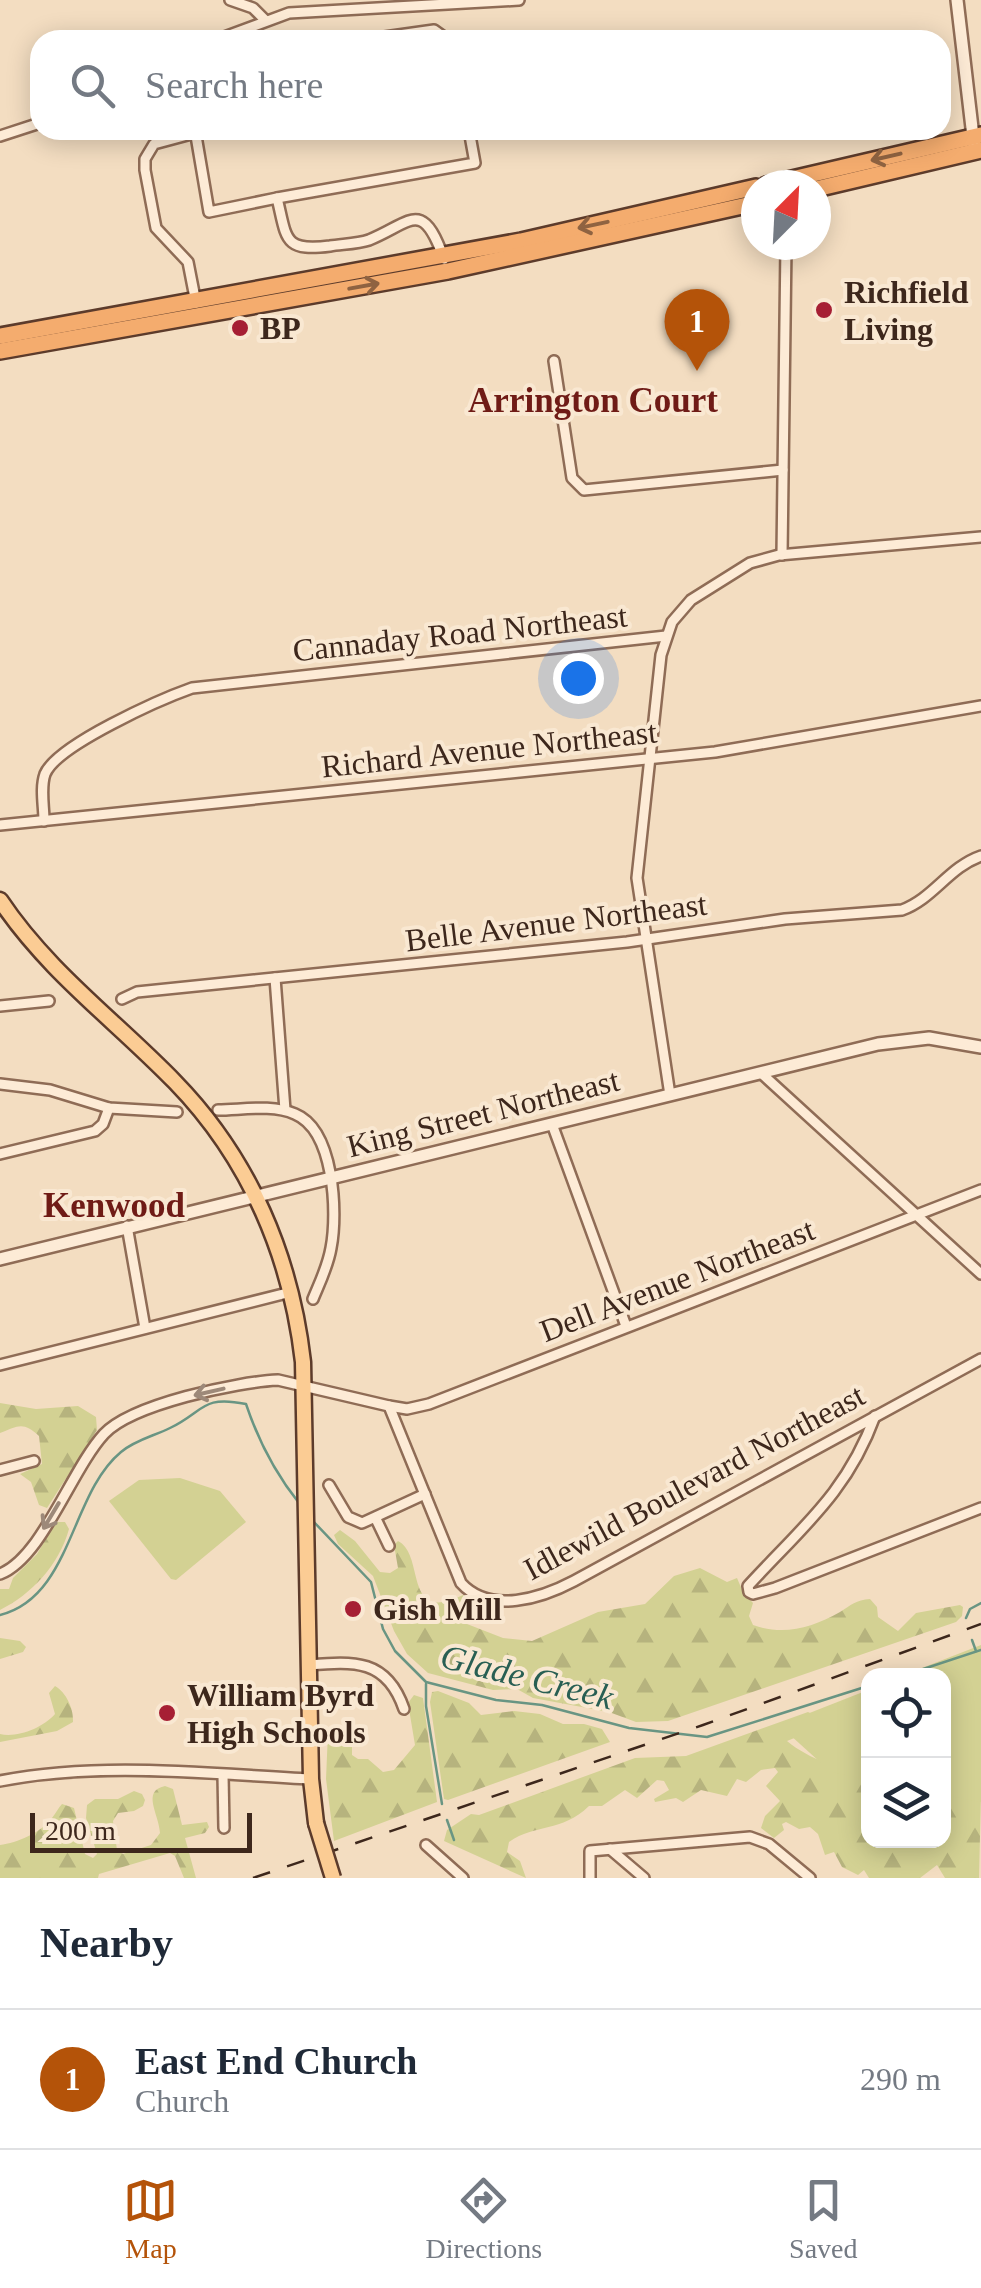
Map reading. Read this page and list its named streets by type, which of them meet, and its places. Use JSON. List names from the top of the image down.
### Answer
{
  "streets": {
    "street": [
      "Cannaday Road Northeast",
      "Richard Avenue Northeast",
      "Belle Avenue Northeast",
      "King Street Northeast",
      "Dell Avenue Northeast",
      "Idlewild Boulevard Northeast"
    ]
  },
  "crossings": [
    ["Cannaday Road Northeast", "Richard Avenue Northeast"],
    ["Dell Avenue Northeast", "Idlewild Boulevard Northeast"]
  ],
  "districts": ["Arrington Court", "Kenwood"],
  "water": ["Glade Creek"],
  "places": [
    "Richfield Living",
    "BP",
    "Gish Mill",
    "William Byrd High Schools"
  ],
  "scale_bar": "200 m",
  "north": "top right",
  "page": {
    "search": "Search here",
    "pins": "1",
    "scale": "200 m",
    "heading": "Nearby",
    "list": [
      {
        "mark": "1",
        "name": "East End Church",
        "note": "Church",
        "value": "290 m"
      }
    ],
    "nav": ["Map", "Directions", "Saved"]
  }
}
